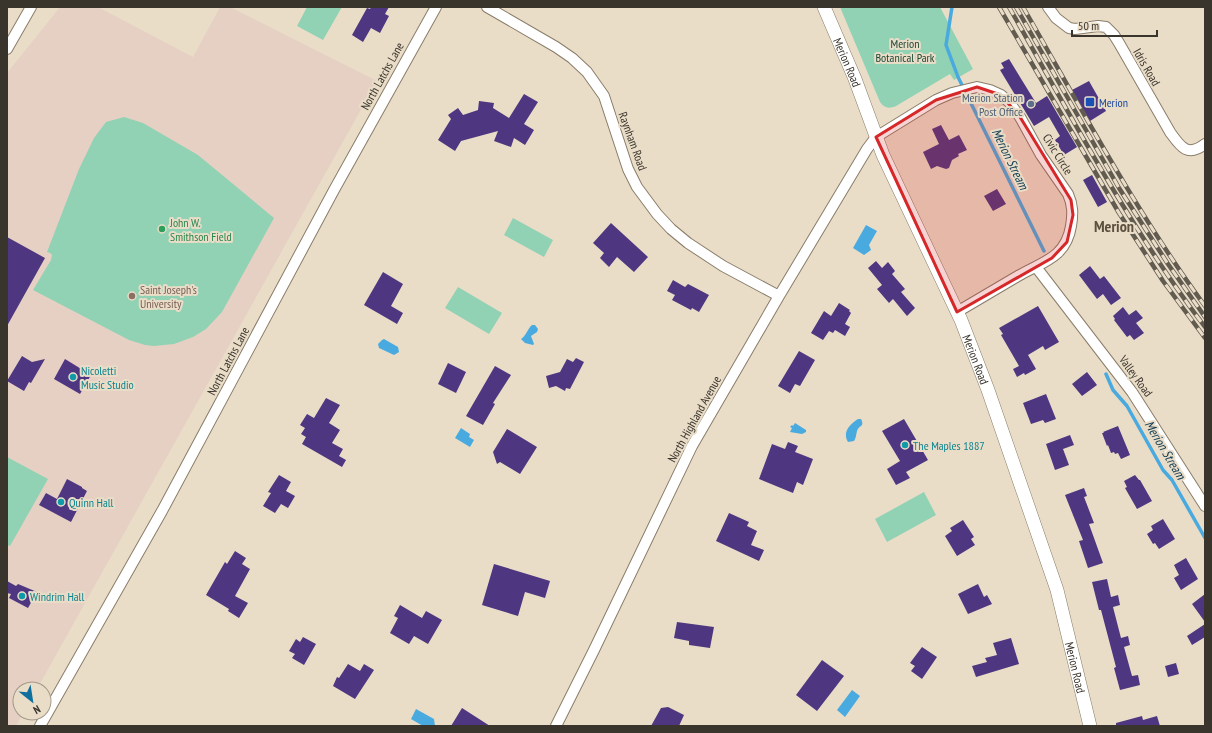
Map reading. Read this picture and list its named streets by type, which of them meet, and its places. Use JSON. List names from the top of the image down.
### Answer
{
  "streets": {
    "street": [
      "Merion Road",
      "Idris Road",
      "North Latchs Lane",
      "Raynham Road",
      "Civic Circle",
      "Valley Road",
      "North Highland Avenue"
    ]
  },
  "crossings": [
    ["Merion Road", "Civic Circle"],
    ["Merion Road", "North Highland Avenue"],
    ["Raynham Road", "North Highland Avenue"],
    ["Civic Circle", "Valley Road"],
    ["Civic Circle", "North Highland Avenue"]
  ],
  "districts": ["Merion"],
  "water": ["Merion Stream"],
  "parks": ["Merion Botanical Park"],
  "places": {
    "transit": ["Merion"],
    "other": [
      "Merion Station Post Office",
      "John W. Smithson Field",
      "Saint Joseph's University",
      "Nicoletti Music Studio",
      "The Maples 1887",
      "Quinn Hall",
      "Windrim Hall"
    ]
  },
  "scale_bar": "50 m",
  "north": "bottom right"
}
